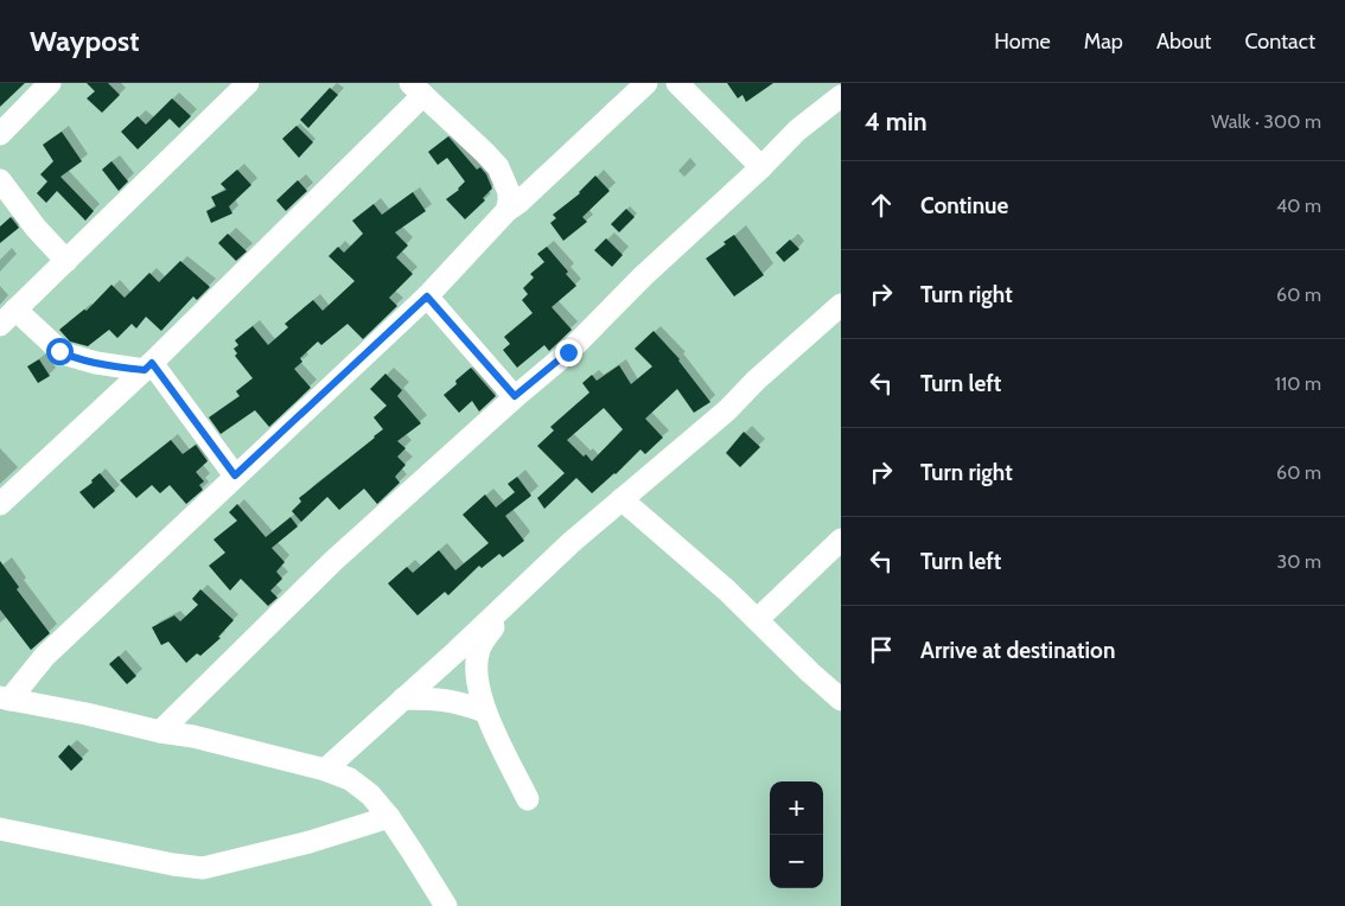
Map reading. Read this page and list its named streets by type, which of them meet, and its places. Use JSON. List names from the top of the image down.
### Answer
{
  "page": {
    "header": "Waypost",
    "nav": [
      "Home",
      "Map",
      "About",
      "Contact"
    ],
    "heading": ["4 min", "Walk · 300 m"],
    "list": [
      ["Continue", "40 m"],
      ["Turn right", "60 m"],
      ["Turn left", "110 m"],
      ["Turn right", "60 m"],
      ["Turn left", "30 m"],
      "Arrive at destination"
    ],
    "map_buttons": ["+", "−"]
  }
}
